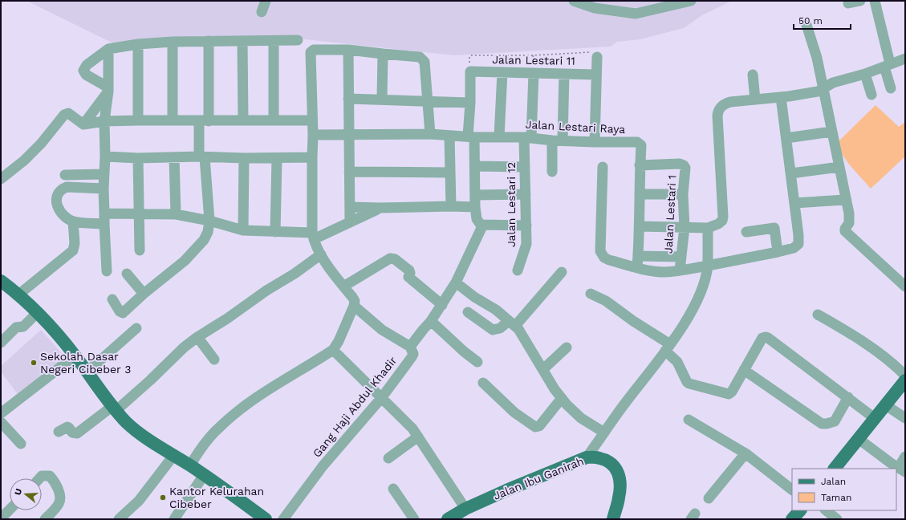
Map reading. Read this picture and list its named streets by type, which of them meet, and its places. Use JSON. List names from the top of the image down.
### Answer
{
  "streets": {
    "main road": ["Jalan Ibu Ganirah"],
    "street": [
      "Jalan Lestari 11",
      "Jalan Lestari Raya",
      "Jalan Lestari 12",
      "Jalan Lestari 1",
      "Gang Haji Abdul Khadir"
    ]
  },
  "crossings": [
    ["Jalan Lestari 11", "Jalan Lestari 12"],
    ["Jalan Lestari Raya", "Jalan Lestari 12"],
    ["Jalan Lestari Raya", "Jalan Lestari 1"]
  ],
  "places": ["Sekolah Dasar Negeri Cibeber 3", "Kantor Kelurahan Cibeber"],
  "legend": ["Jalan", "Taman"],
  "scale_bar": "50 m",
  "north": "left"
}
